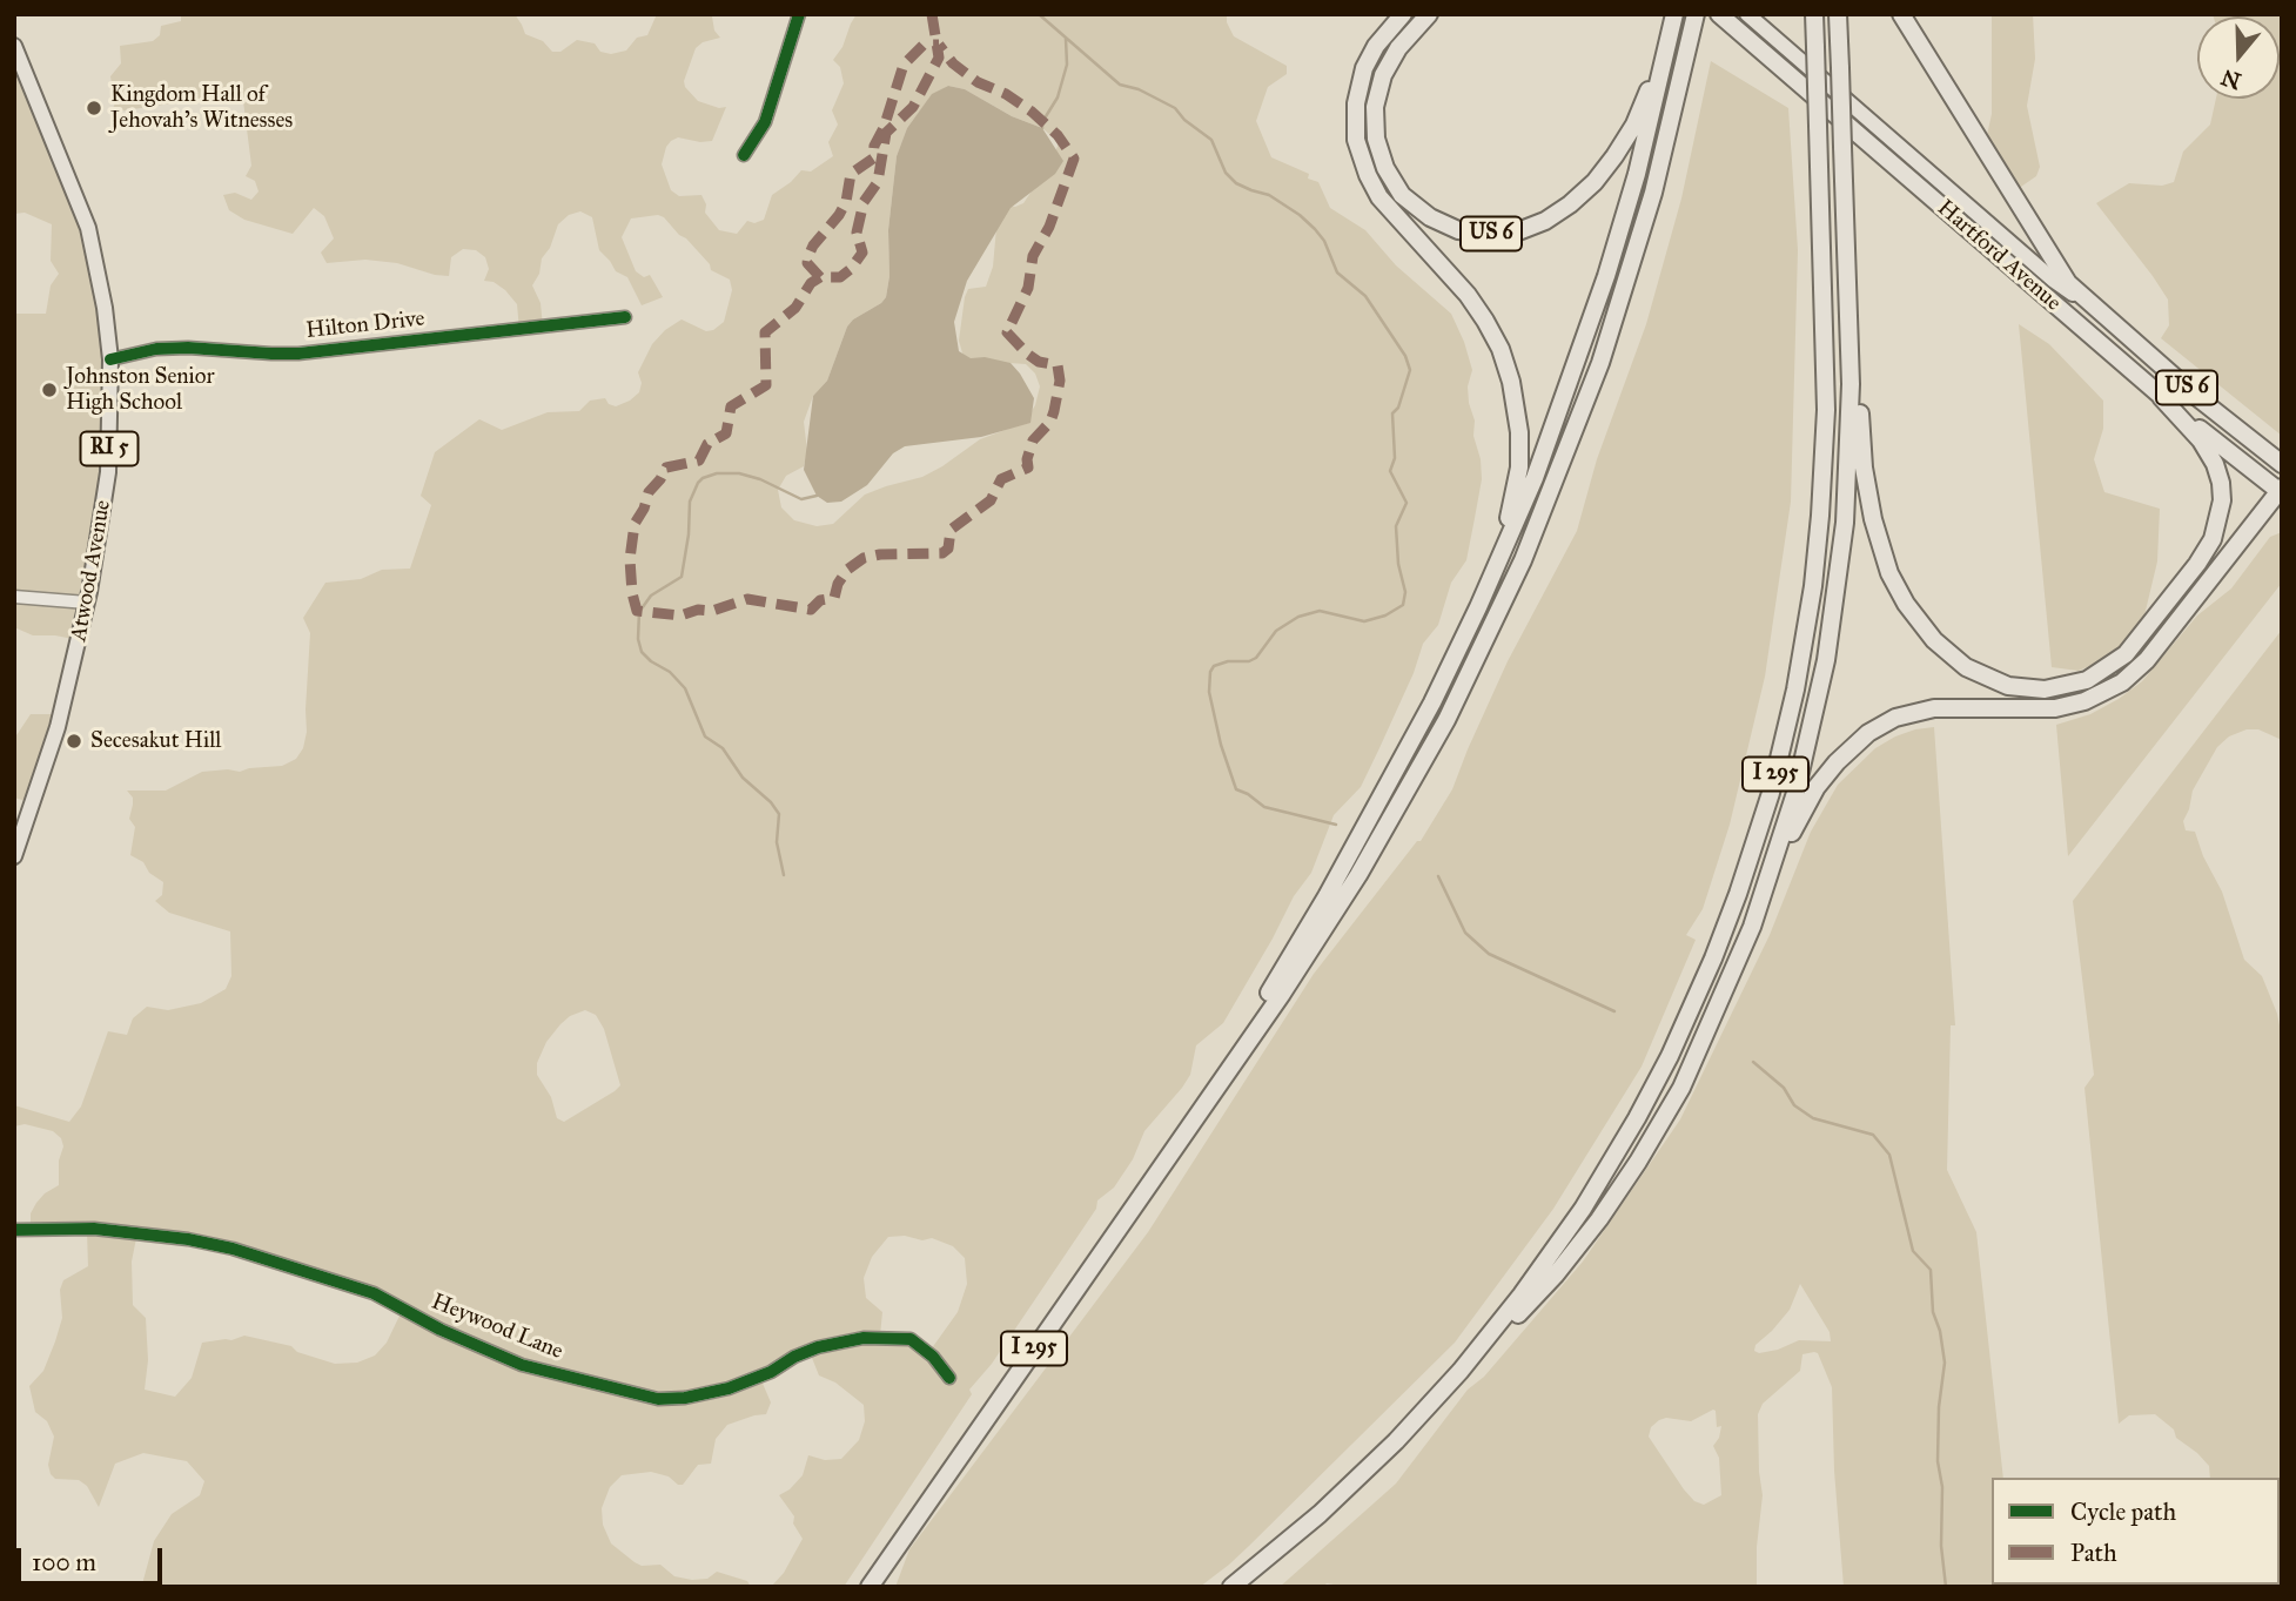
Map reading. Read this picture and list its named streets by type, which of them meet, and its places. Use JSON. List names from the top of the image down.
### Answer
{
  "streets": {
    "highway": ["US 6", "Hartford Avenue", "I 295"],
    "main road": ["RI 5", "Atwood Avenue"],
    "street": ["Hilton Drive", "Heywood Lane"]
  },
  "crossings": [
    ["US 6", "Hartford Avenue"],
    ["Hilton Drive", "Atwood Avenue"]
  ],
  "places": ["Kingdom Hall of Jehovah's Witnesses", "Johnston Senior High School", "Secesakut Hill"],
  "legend": ["Cycle path", "Path"],
  "scale_bar": "100 m",
  "north": "bottom"
}
